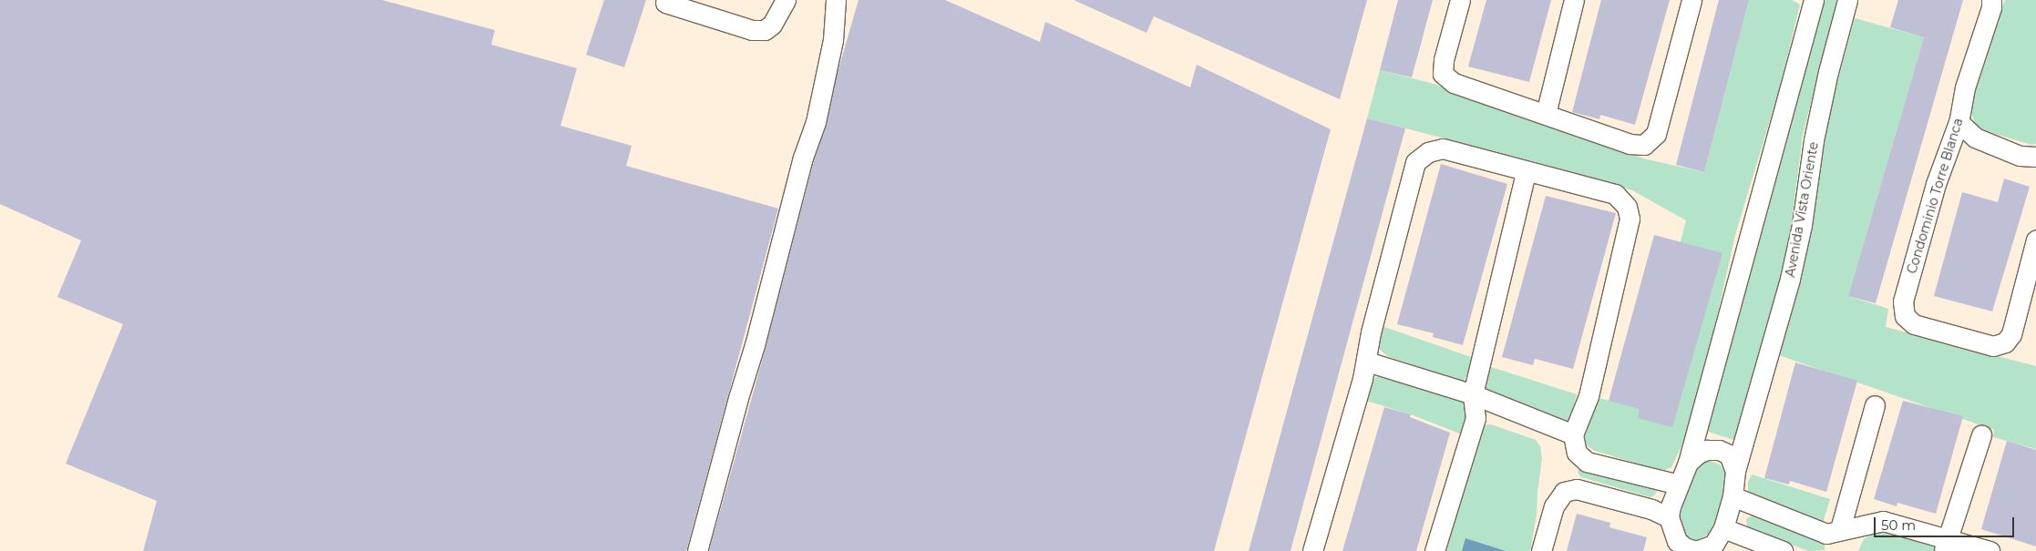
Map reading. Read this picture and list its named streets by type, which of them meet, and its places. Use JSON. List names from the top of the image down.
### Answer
{
  "streets": {
    "street": ["Condominio Torre Blanca", "Avenida Vista Oriente"]
  },
  "scale_bar": "50 m"
}
